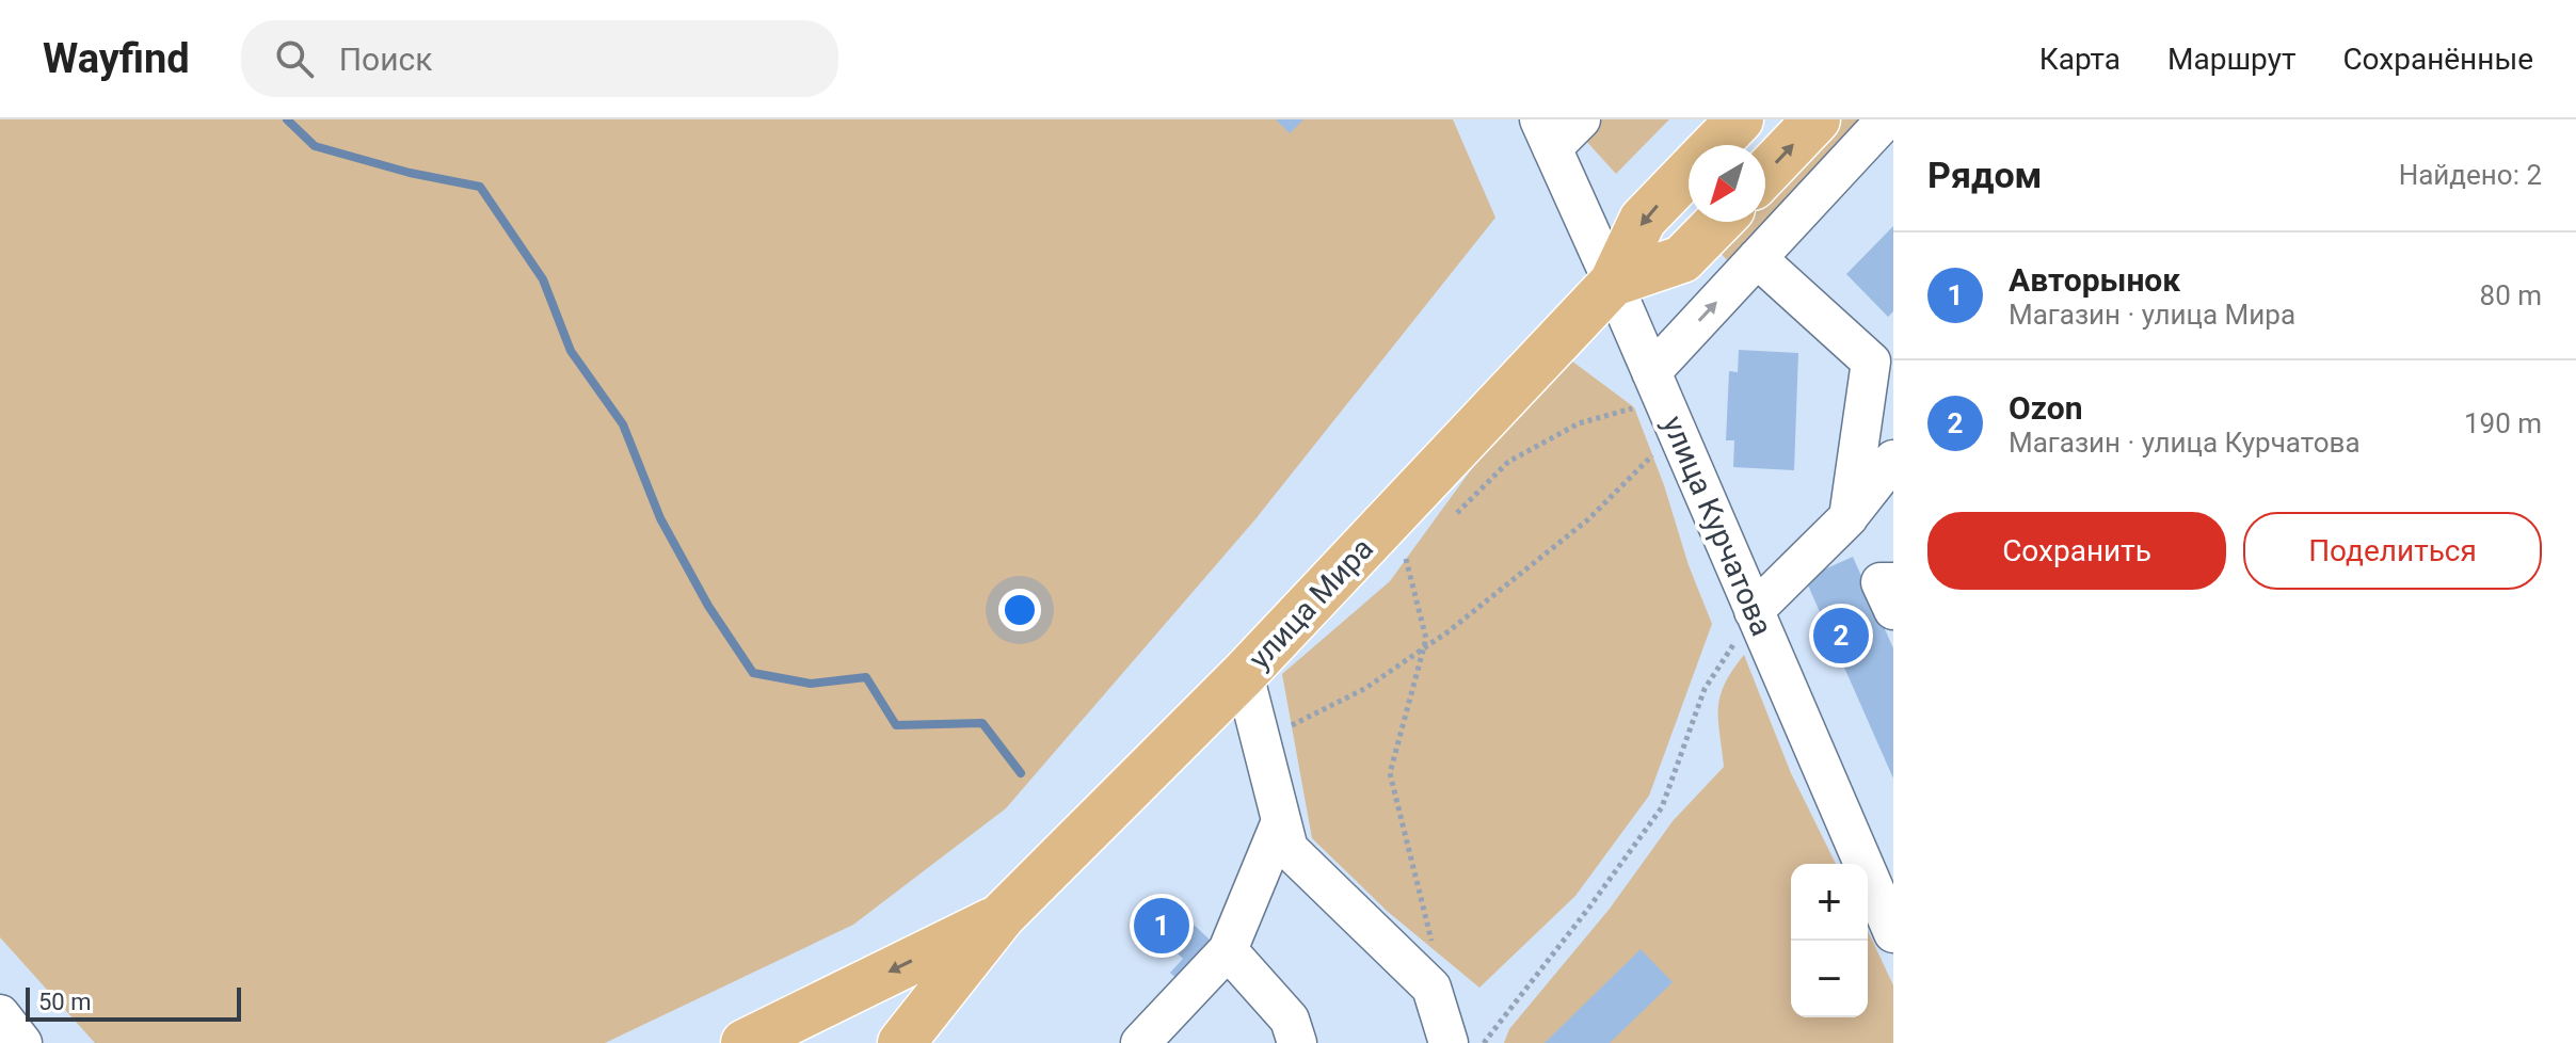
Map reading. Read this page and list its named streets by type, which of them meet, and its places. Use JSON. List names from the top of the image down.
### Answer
{
  "streets": {
    "main road": ["улица Мира"],
    "street": ["улица Курчатова"]
  },
  "crossings": [
    ["улица Курчатова", "улица Мира"]
  ],
  "scale_bar": "50 m",
  "north": "bottom left",
  "page": {
    "header": "Wayfind",
    "search": "Поиск",
    "nav": ["Карта", "Маршрут", "Сохранённые"],
    "heading": ["Рядом", "Найдено: 2"],
    "list": [
      {
        "mark": "1",
        "name": "Авторынок",
        "note": "Магазин · улица Мира",
        "value": "80 m"
      },
      {
        "mark": "2",
        "name": "Ozon",
        "note": "Магазин · улица Курчатова",
        "value": "190 m"
      }
    ],
    "buttons": ["Сохранить", "Поделиться"],
    "pins": ["2", "1"],
    "map_buttons": ["+", "−"],
    "scale": "50 m"
  }
}
